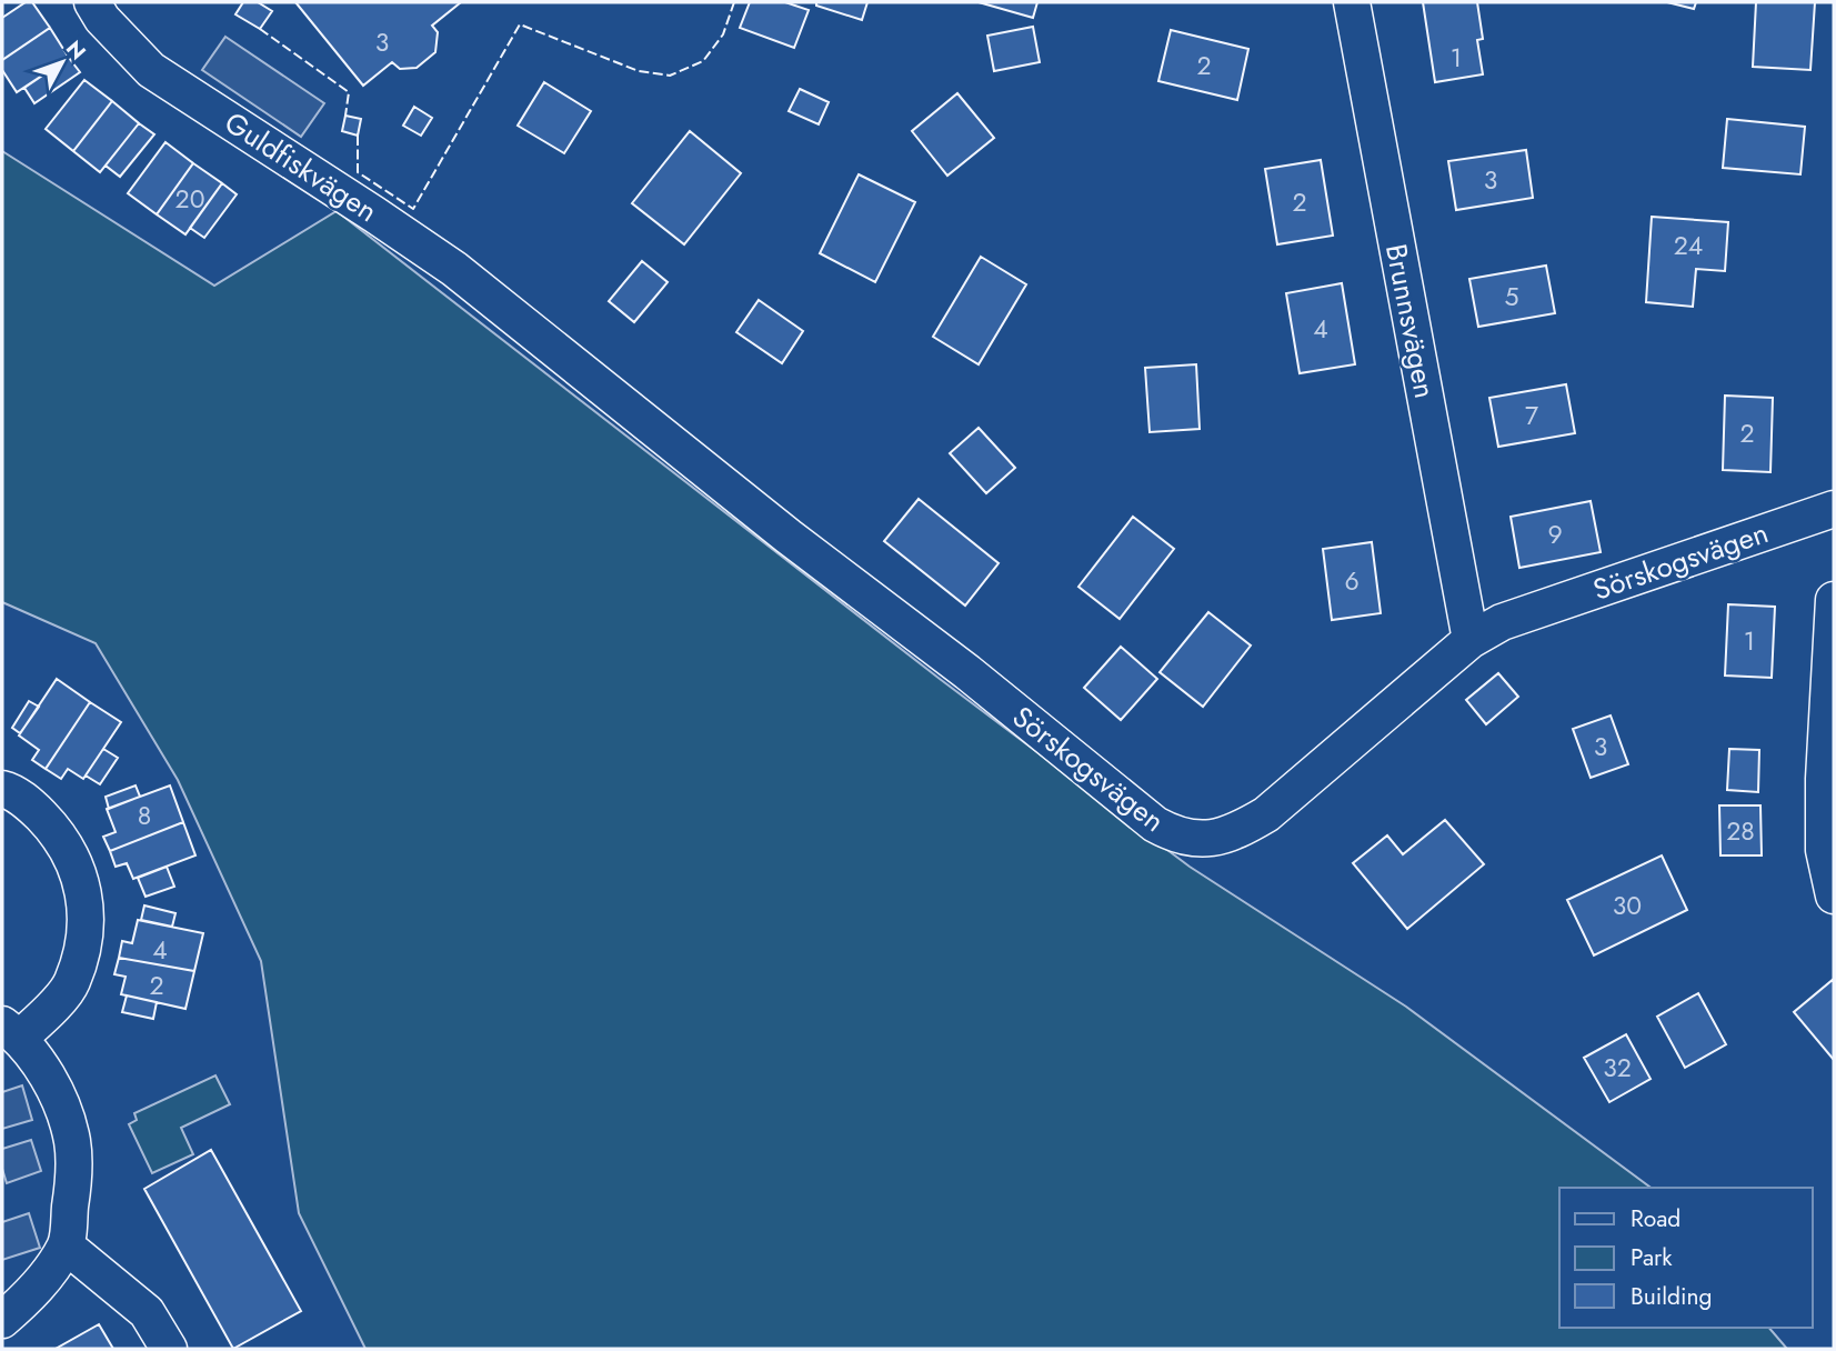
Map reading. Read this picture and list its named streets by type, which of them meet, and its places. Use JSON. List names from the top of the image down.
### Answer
{
  "streets": {
    "street": ["Guldfiskvägen", "Brunnsvägen", "Sörskogsvägen"]
  },
  "crossings": [
    ["Guldfiskvägen", "Sörskogsvägen"],
    ["Brunnsvägen", "Sörskogsvägen"]
  ],
  "house_numbers": [
    "3",
    "1",
    "2",
    "3",
    "20",
    "2",
    "24",
    "5",
    "4",
    "7",
    "2",
    "9",
    "6",
    "1",
    "3",
    "8",
    "28",
    "30",
    "4",
    "2",
    "32"
  ],
  "legend": ["Road", "Park", "Building"],
  "north": "top right"
}
